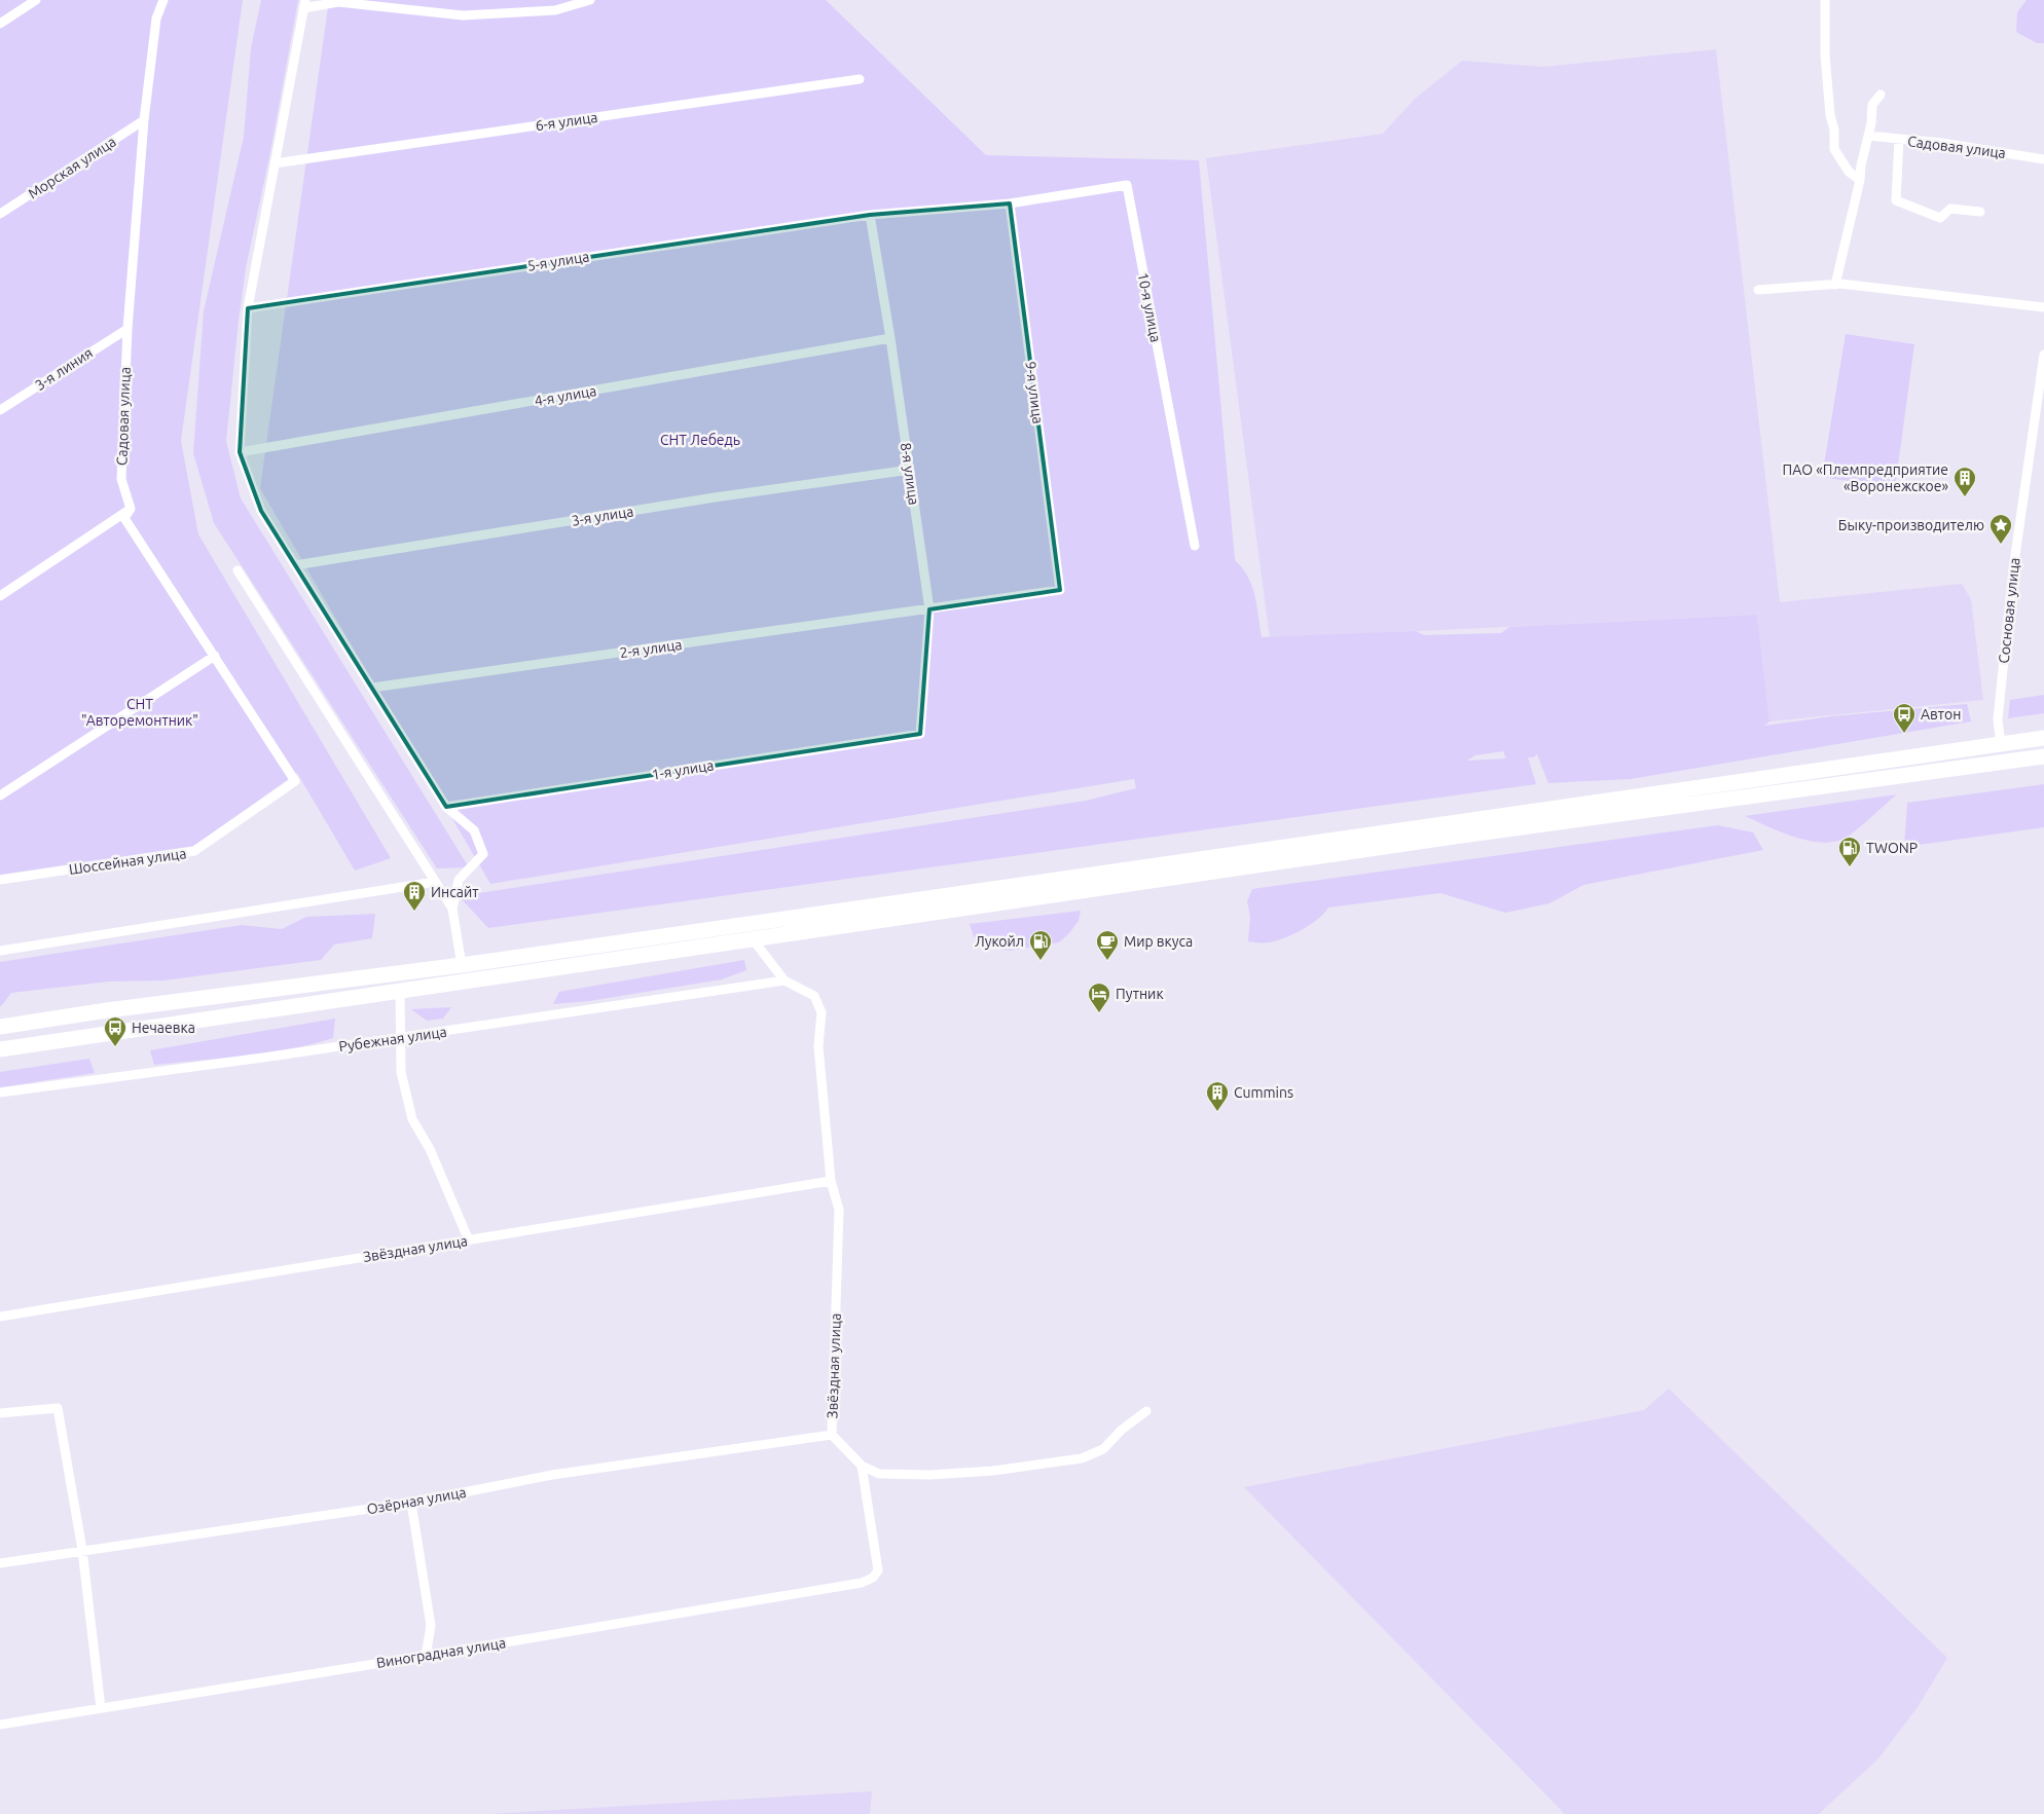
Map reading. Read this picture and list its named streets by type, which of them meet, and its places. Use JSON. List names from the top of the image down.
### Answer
{
  "streets": {
    "street": [
      "6-я улица",
      "Садовая улица",
      "Морская улица",
      "5-я улица",
      "10-я улица",
      "3-я линия",
      "9-я улица",
      "4-я улица",
      "8-я улица",
      "3-я улица",
      "Сосновая улица",
      "2-я улица",
      "1-я улица",
      "Шоссейная улица",
      "Рубежная улица",
      "Звёздная улица",
      "Озёрная улица",
      "Виноградная улица"
    ]
  },
  "crossings": [
    ["Садовая улица", "Морская улица"],
    ["Садовая улица", "3-я линия"],
    ["Садовая улица", "Шоссейная улица"],
    ["5-я улица", "8-я улица"],
    ["10-я улица", "9-я улица"],
    ["9-я улица", "8-я улица"],
    ["9-я улица", "2-я улица"],
    ["4-я улица", "8-я улица"],
    ["8-я улица", "3-я улица"],
    ["8-я улица", "2-я улица"],
    ["8-я улица", "1-я улица"],
    ["Рубежная улица", "Звёздная улица"],
    ["Звёздная улица", "Озёрная улица"],
    ["Звёздная улица", "Виноградная улица"]
  ],
  "parks": ["СНТ Лебедь", "СНТ \"Авторемонтник\""],
  "places": {
    "building": ["ПАО «Племпредприятие «Воронежское»", "Инсайт", "Cummins"],
    "place": ["Быку-производителю"],
    "bus stop": ["Автон", "Нечаевка"],
    "fuel station": ["TWONP", "Лукойл"],
    "cafe": ["Мир вкуса"],
    "hotel": ["Путник"]
  }
}
